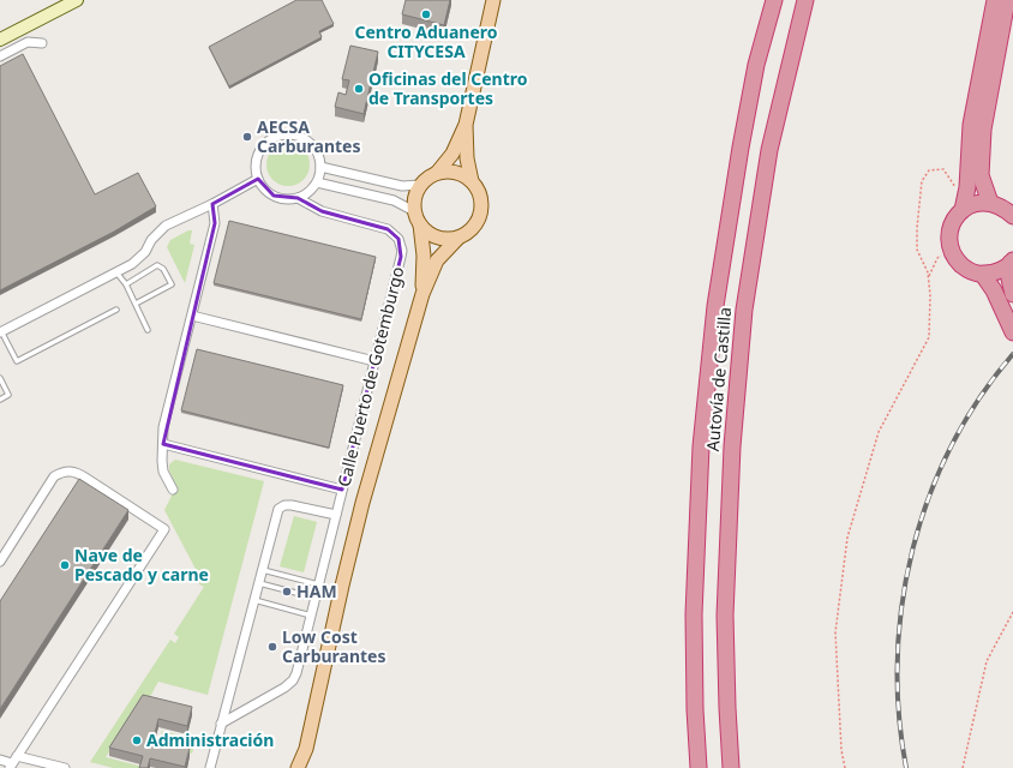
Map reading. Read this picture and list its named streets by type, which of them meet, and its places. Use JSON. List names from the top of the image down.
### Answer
{
  "streets": {
    "highway": ["Autovía de Castilla"],
    "street": ["Calle Puerto de Gotemburgo"]
  },
  "places": [
    "Centro Aduanero CITYCESA",
    "Oficinas del Centro de Transportes",
    "AECSA Carburantes",
    "Nave de Pescado y carne",
    "HAM",
    "Low Cost Carburantes",
    "Administración"
  ]
}
